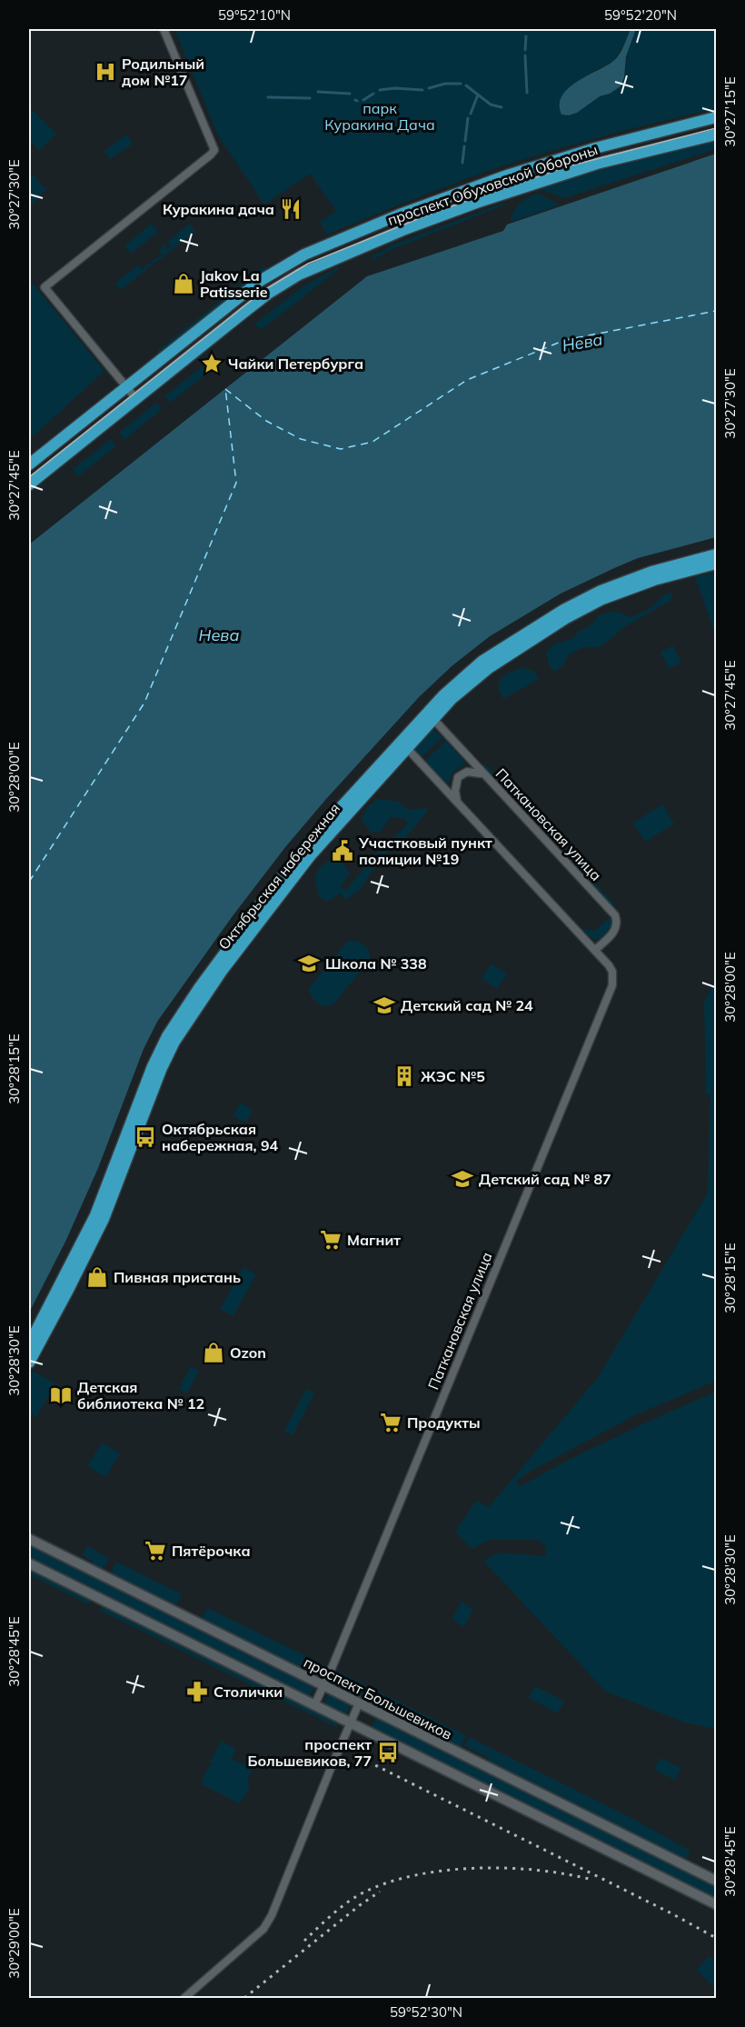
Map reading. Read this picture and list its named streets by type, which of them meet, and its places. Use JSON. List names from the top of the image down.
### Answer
{
  "streets": {
    "main road": ["проспект Обуховской Обороны", "Октябрьская набережная", "проспект Большевиков"],
    "street": ["Паткановская улица"]
  },
  "crossings": [
    ["Паткановская улица", "Октябрьская набережная"],
    ["Паткановская улица", "проспект Большевиков"]
  ],
  "water": ["Нева"],
  "parks": ["парк Куракина Дача"],
  "places": {
    "hospital": ["Родильный дом №17"],
    "restaurant": ["Куракина дача"],
    "shop": ["Jakov La Patisserie", "Пивная пристань", "Ozon"],
    "place": ["Чайки Петербурга"],
    "public building": ["Участковый пункт полиции №19"],
    "school or university": ["Школа № 338", "Детский сад № 24", "Детский сад № 87"],
    "building": ["ЖЭС №5"],
    "bus stop": ["Октябрьская набережная, 94", "проспект Большевиков, 77"],
    "supermarket": ["Магнит", "Продукты", "Пятёрочка"],
    "library": ["Детская библиотека № 12"],
    "pharmacy": ["Столички"]
  },
  "coordinates": [
    "59°52'10\"N",
    "59°52'20\"N",
    "30°27'15\"E",
    "30°27'30\"E",
    "30°27'45\"E",
    "30°28'00\"E",
    "30°28'15\"E",
    "30°28'30\"E",
    "30°28'45\"E",
    "30°29'00\"E",
    "59°52'30\"N"
  ]
}
